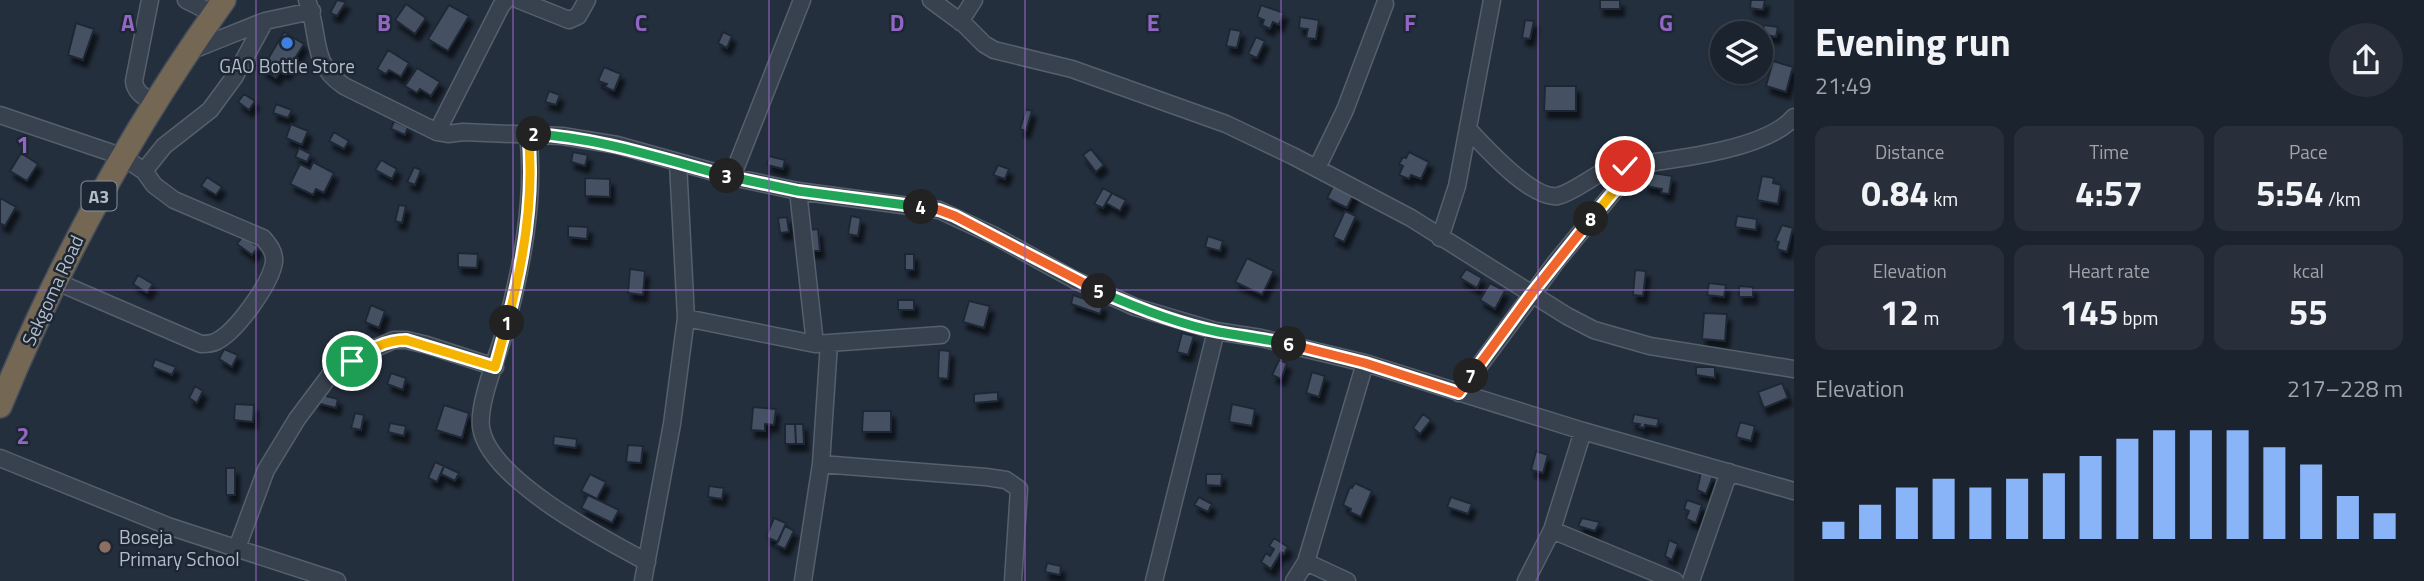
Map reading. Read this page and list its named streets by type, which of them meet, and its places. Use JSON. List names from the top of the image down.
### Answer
{
  "streets": {
    "highway": ["A3", "Sekgoma Road"]
  },
  "places": ["GAO Bottle Store", "Boseja Primary School"],
  "page": {
    "heading": ["Evening run", "21:49"],
    "pins": [
      "2",
      "3",
      "4",
      "8",
      "5",
      "1",
      "6",
      "7"
    ],
    "stats": [
      ["Distance", "0.84 km"],
      ["Time", "4:57"],
      ["Pace", "5:54 /km"],
      ["Elevation", "12 m"],
      ["Heart rate", "145 bpm"],
      ["kcal", "55"]
    ],
    "chart": ["Elevation", "217–228 m"]
  },
  "grid": {
    "columns": [
      "A",
      "B",
      "C",
      "D",
      "E",
      "F",
      "G"
    ],
    "rows": ["1", "2"]
  }
}
